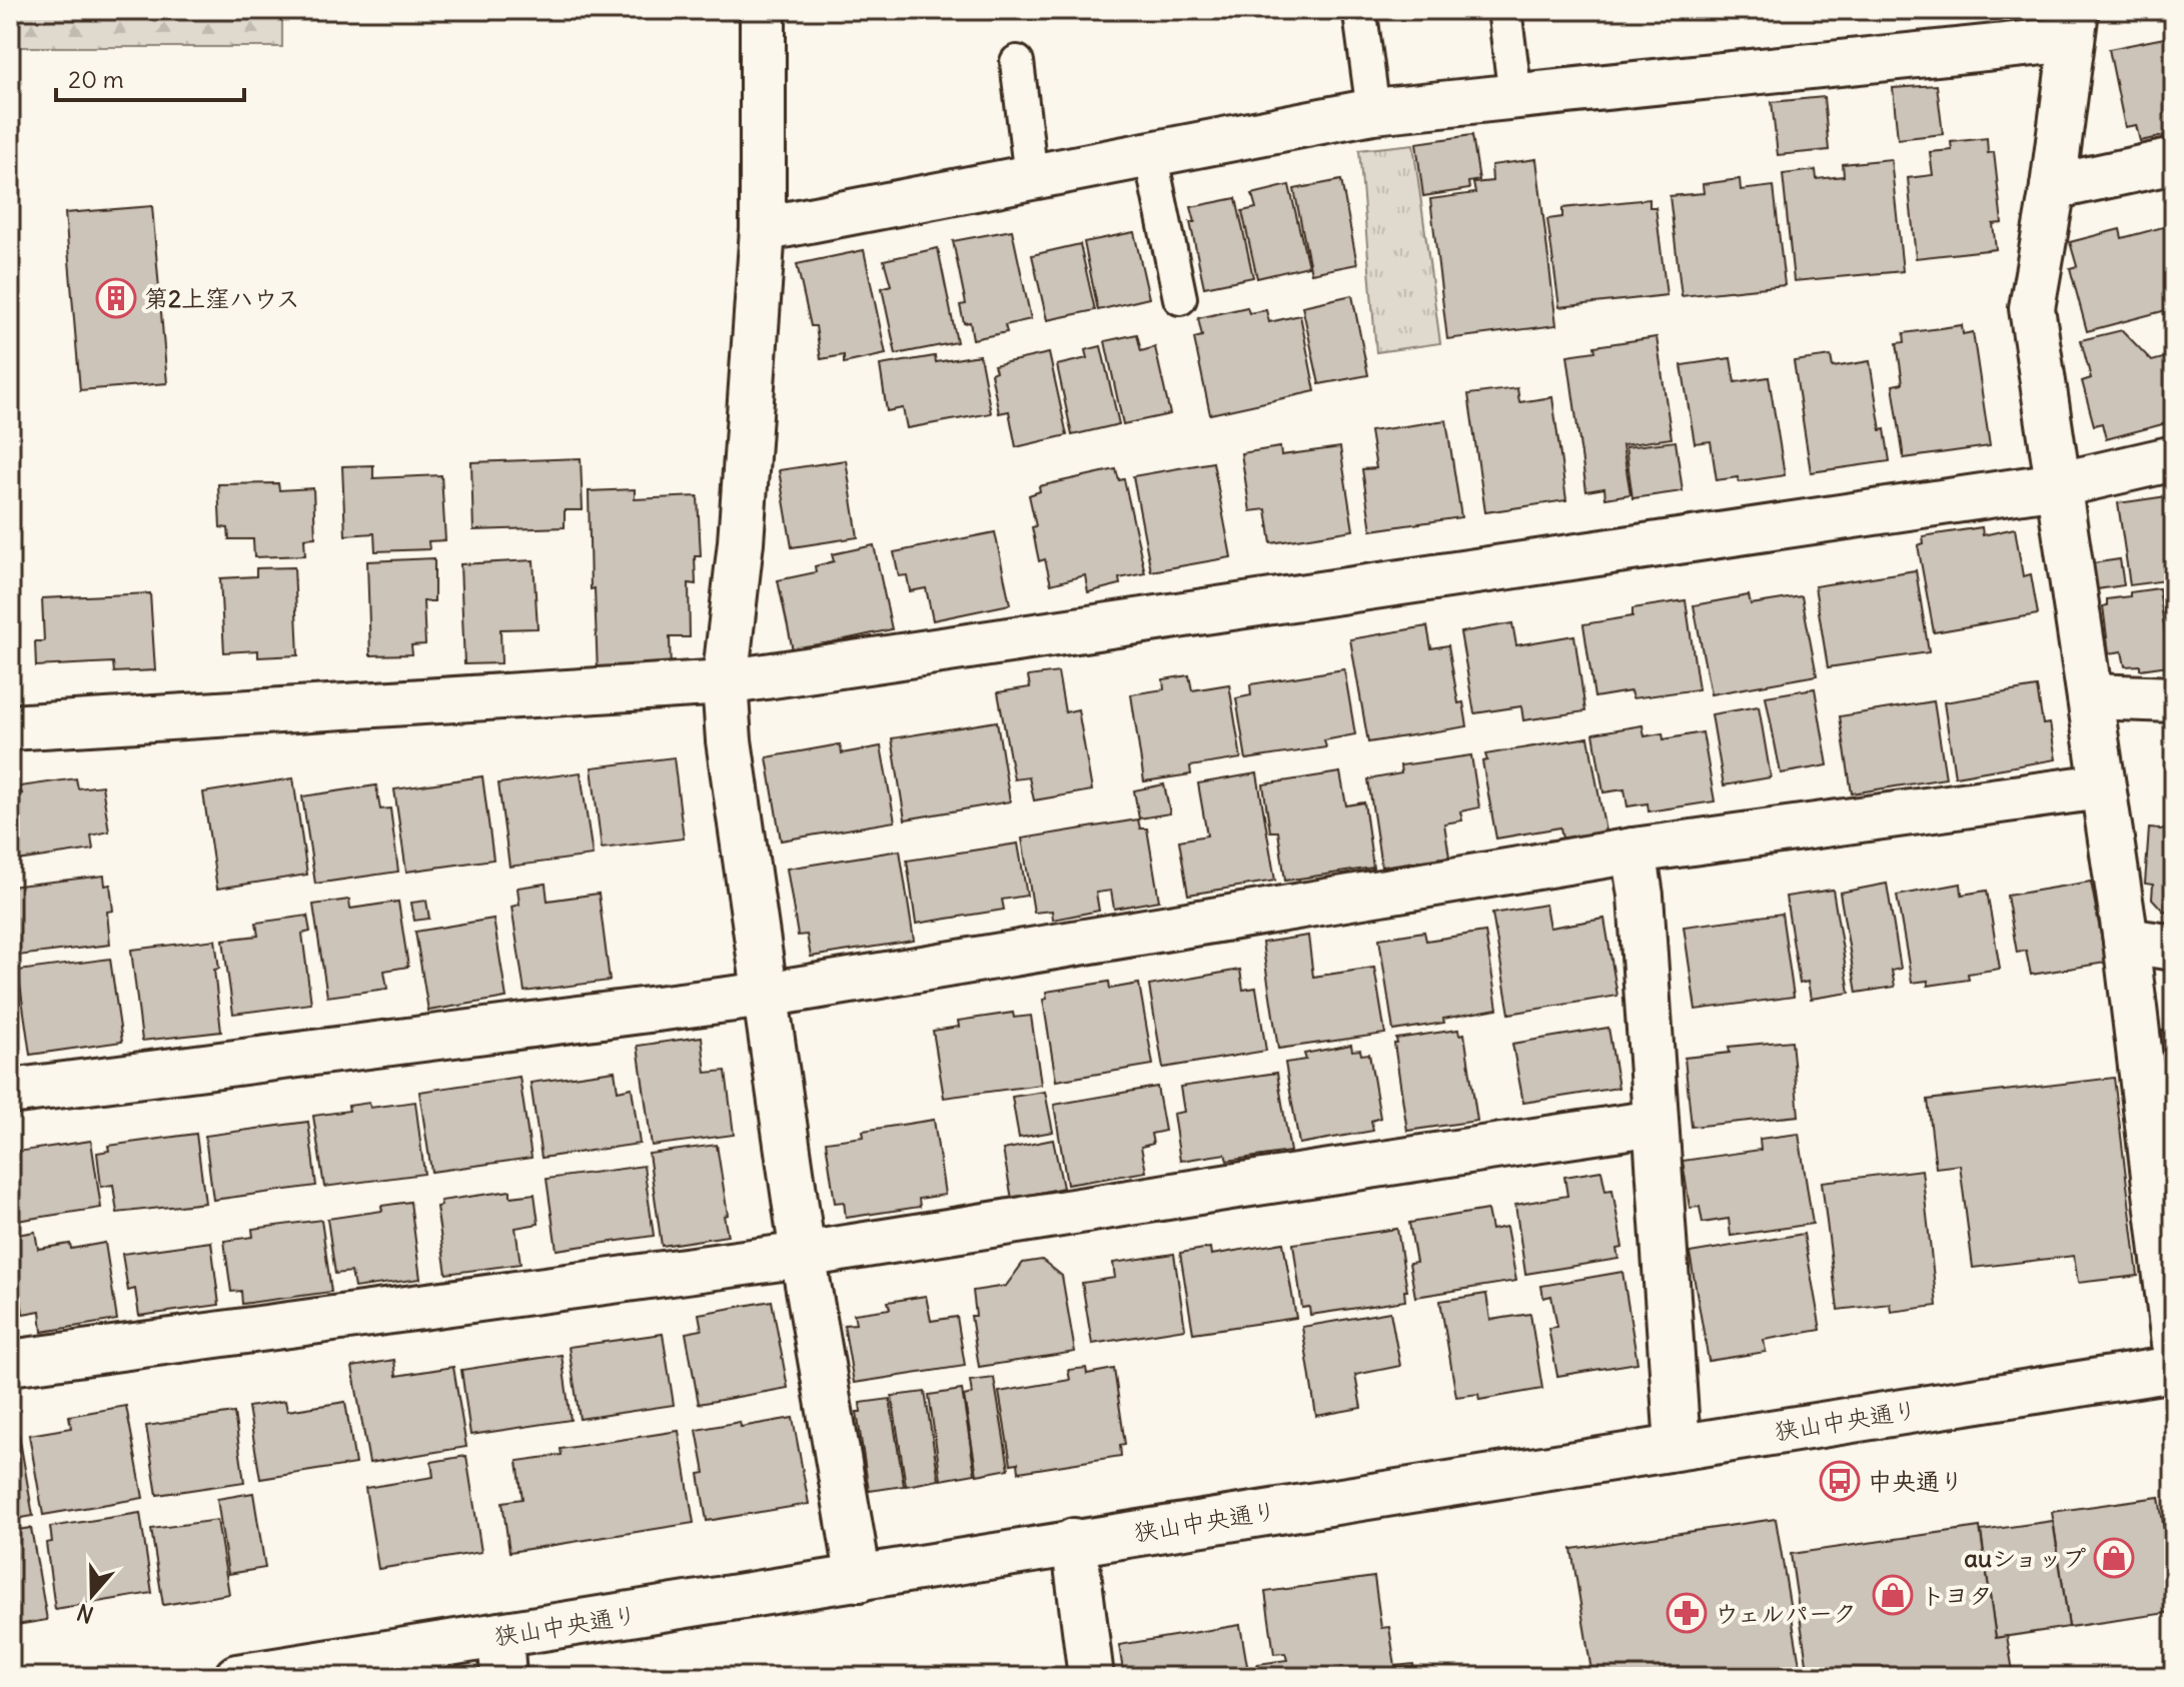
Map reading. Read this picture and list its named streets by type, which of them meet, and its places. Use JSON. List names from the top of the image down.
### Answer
{
  "streets": {
    "street": ["狭山中央通り"]
  },
  "places": {
    "building": ["第2上窪ハウス"],
    "bus stop": ["中央通り"],
    "shop": ["auショップ", "トヨタ"],
    "pharmacy": ["ウェルパーク"]
  },
  "scale_bar": "20 m",
  "north": "bottom"
}
